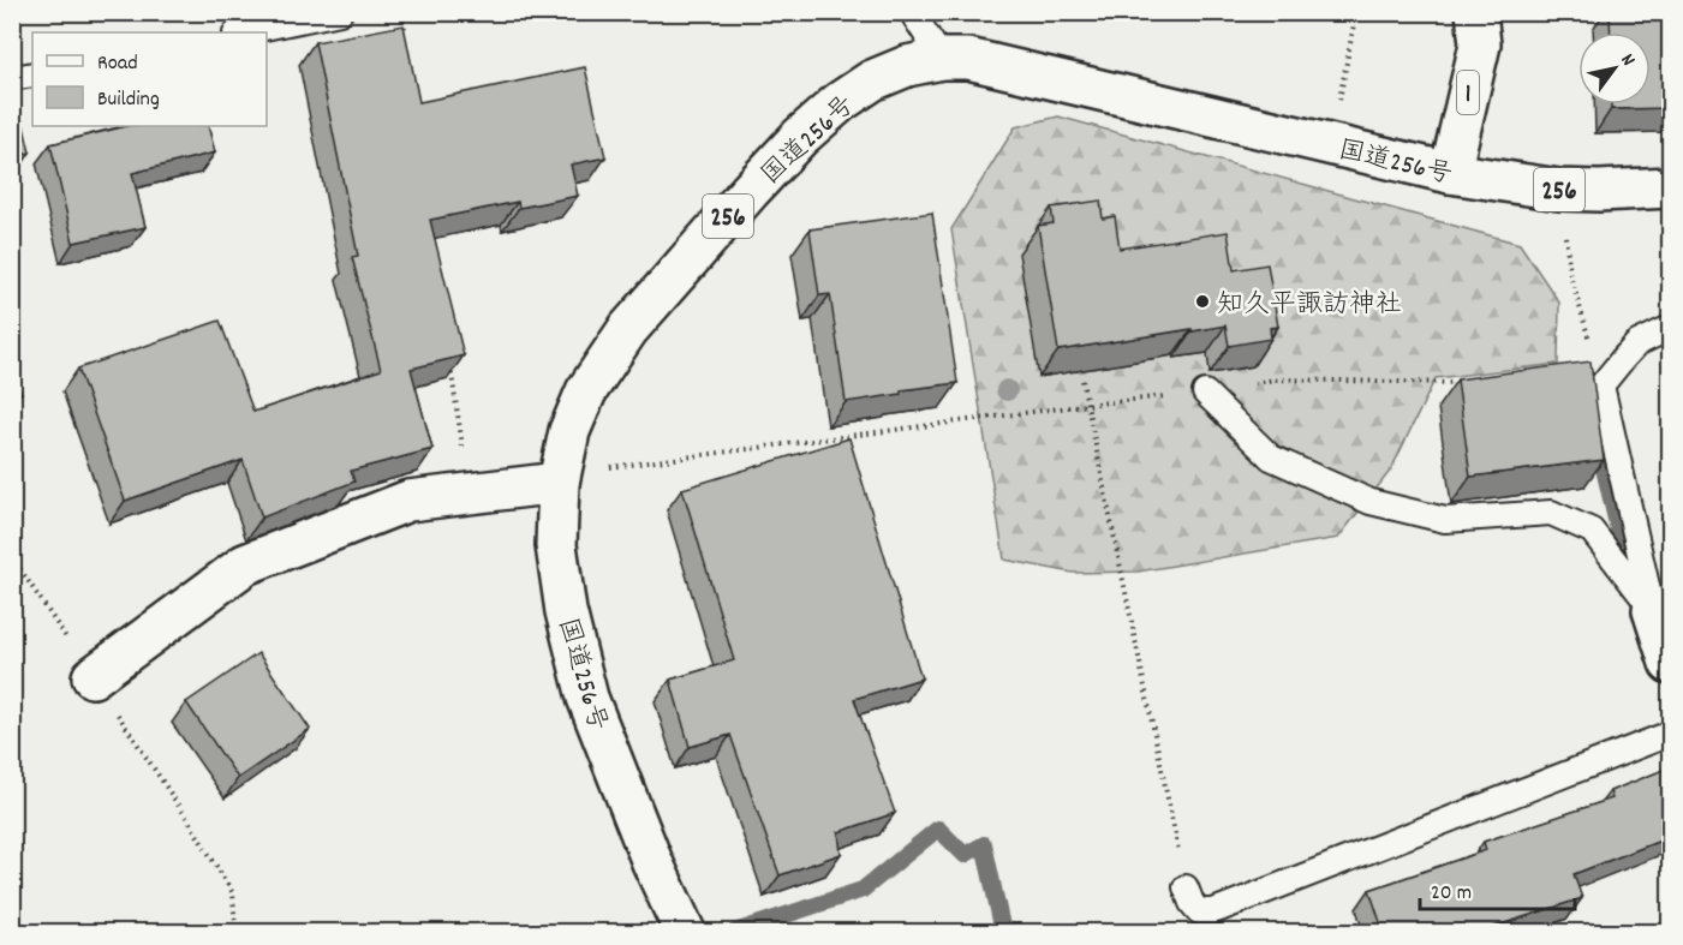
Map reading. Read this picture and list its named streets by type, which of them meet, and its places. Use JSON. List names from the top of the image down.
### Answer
{
  "streets": {
    "main road": ["1", "国道256号", "256"]
  },
  "crossings": [
    ["1", "国道256号"]
  ],
  "places": ["知久平諏訪神社"],
  "legend": ["Road", "Building"],
  "scale_bar": "20 m",
  "north": "top right"
}
